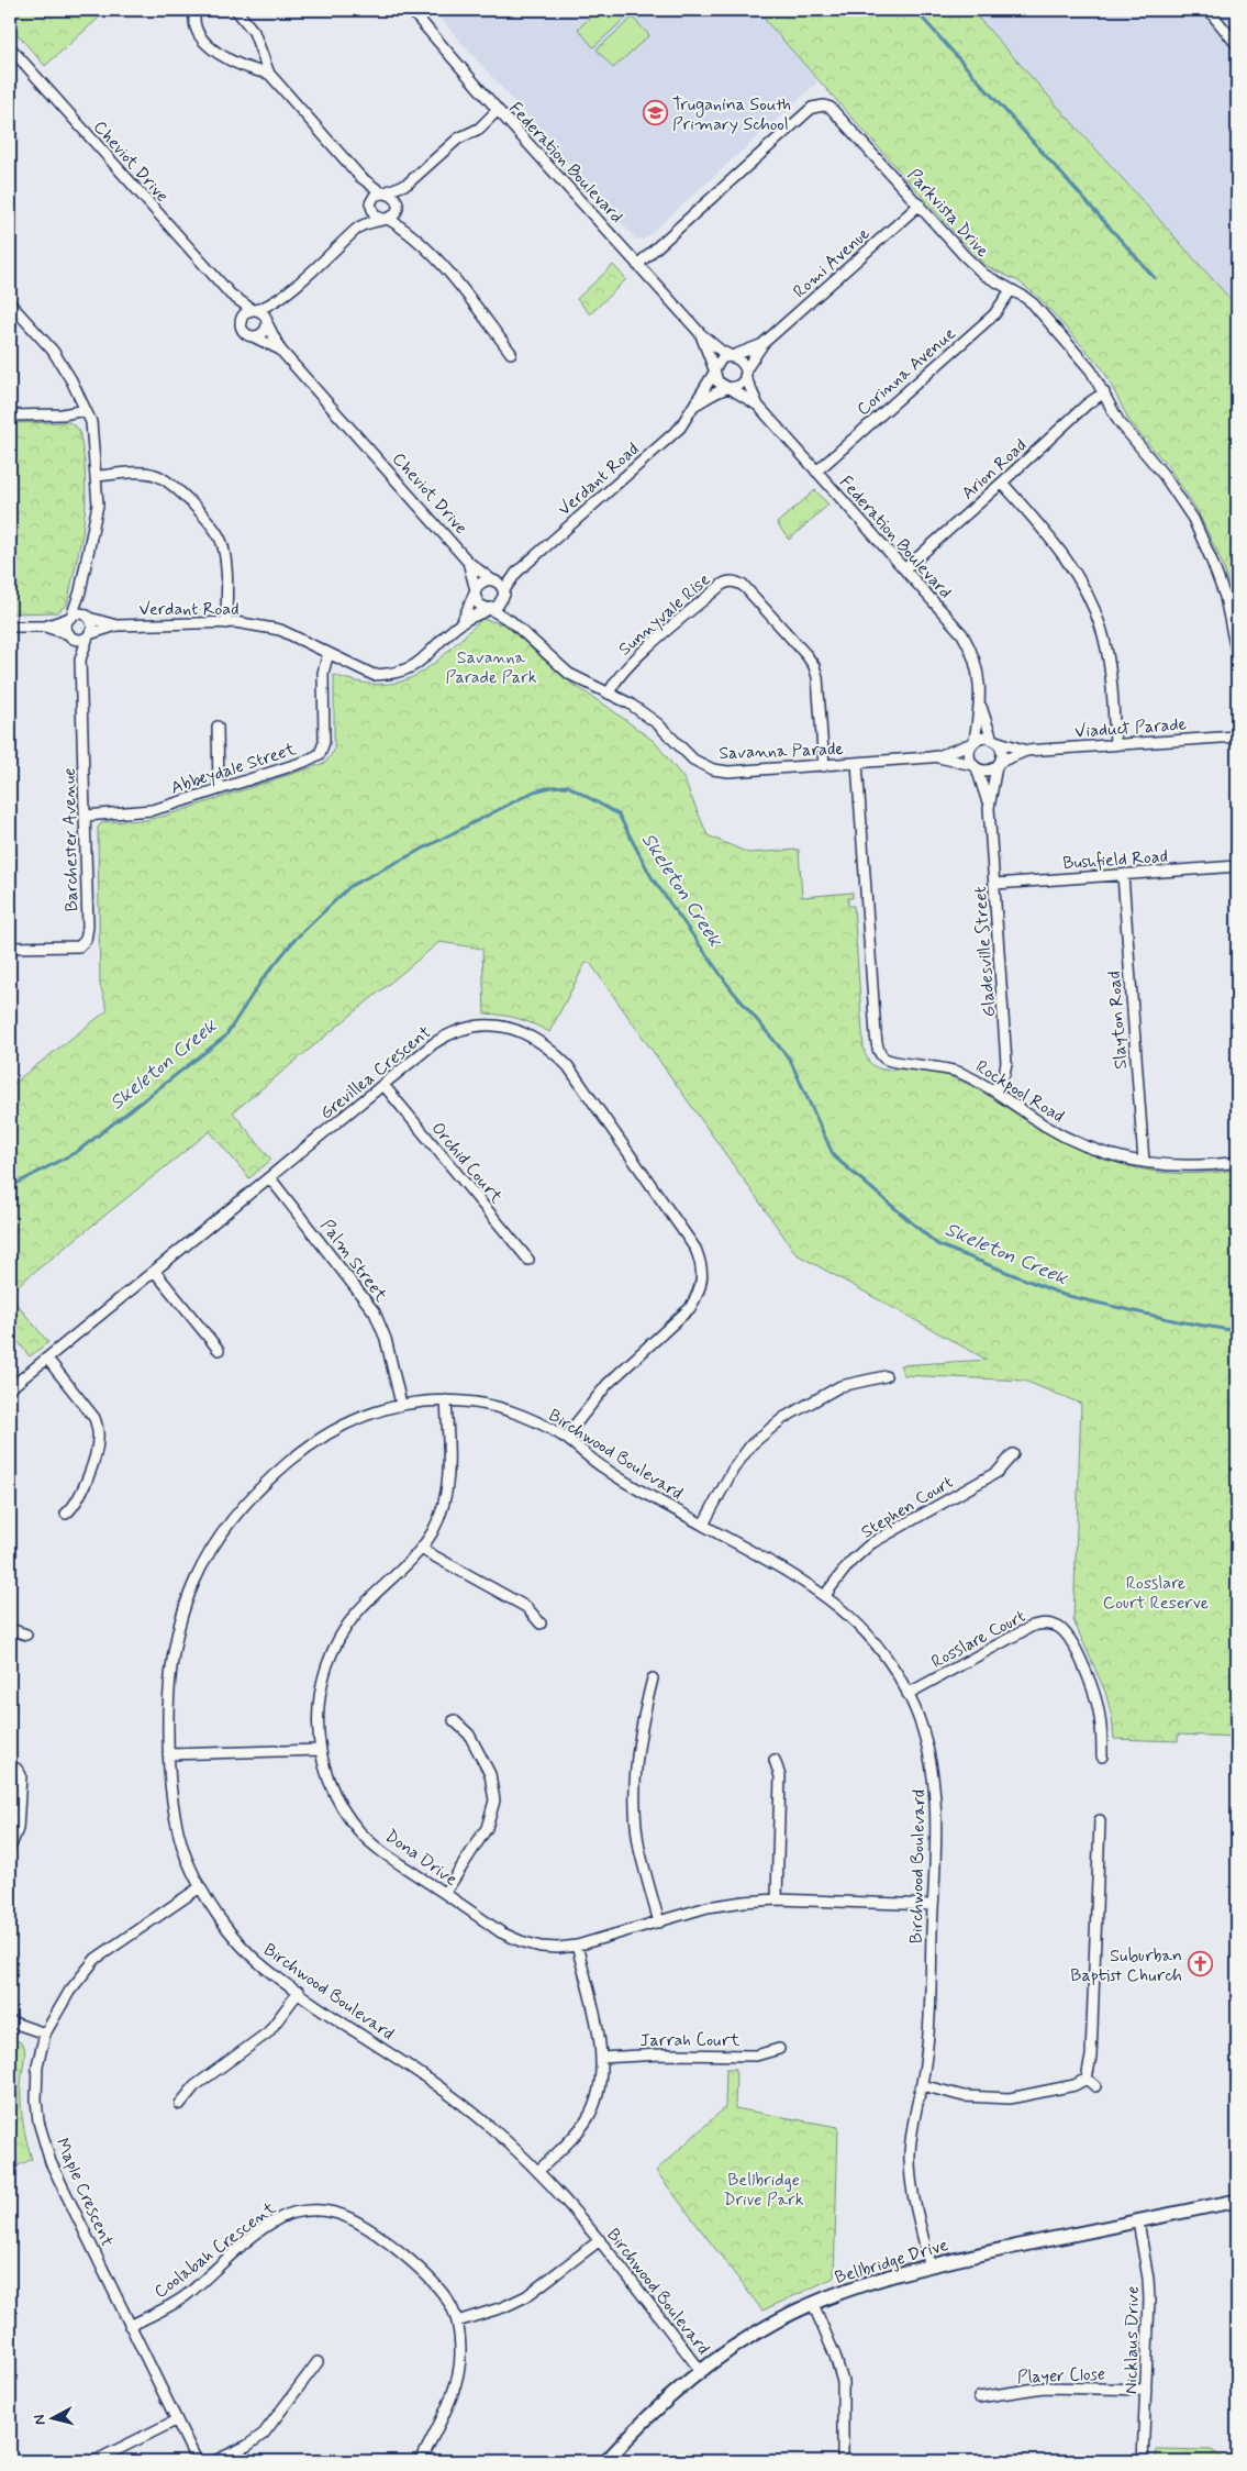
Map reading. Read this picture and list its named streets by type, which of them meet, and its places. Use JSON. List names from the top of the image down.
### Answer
{
  "streets": {
    "street": [
      "Cheviot Drive",
      "Federation Boulevard",
      "Parkvista Drive",
      "Romi Avenue",
      "Corinna Avenue",
      "Arion Road",
      "Verdant Road",
      "Sunnyvale Rise",
      "Viaduct Parade",
      "Savanna Parade",
      "Abbeydale Street",
      "Barchester Avenue",
      "Bushfield Road",
      "Gladesville Street",
      "Slayton Road",
      "Grevillea Crescent",
      "Rockpool Road",
      "Orchid Court",
      "Palm Street",
      "Birchwood Boulevard",
      "Stephen Court",
      "Rosslare Court",
      "Dona Drive",
      "Jarrah Court",
      "Maple Crescent",
      "Coolabah Crescent",
      "Bellbridge Drive",
      "Nicklaus Drive",
      "Player Close"
    ]
  },
  "crossings": [
    ["Cheviot Drive", "Verdant Road"],
    ["Cheviot Drive", "Savanna Parade"],
    ["Federation Boulevard", "Parkvista Drive"],
    ["Federation Boulevard", "Romi Avenue"],
    ["Federation Boulevard", "Corinna Avenue"],
    ["Federation Boulevard", "Arion Road"],
    ["Federation Boulevard", "Verdant Road"],
    ["Federation Boulevard", "Viaduct Parade"],
    ["Federation Boulevard", "Savanna Parade"],
    ["Federation Boulevard", "Gladesville Street"],
    ["Parkvista Drive", "Romi Avenue"],
    ["Parkvista Drive", "Corinna Avenue"],
    ["Parkvista Drive", "Arion Road"],
    ["Romi Avenue", "Verdant Road"],
    ["Verdant Road", "Savanna Parade"],
    ["Verdant Road", "Abbeydale Street"],
    ["Verdant Road", "Barchester Avenue"],
    ["Sunnyvale Rise", "Savanna Parade"],
    ["Viaduct Parade", "Savanna Parade"],
    ["Viaduct Parade", "Gladesville Street"],
    ["Savanna Parade", "Gladesville Street"],
    ["Savanna Parade", "Rockpool Road"],
    ["Abbeydale Street", "Barchester Avenue"],
    ["Bushfield Road", "Gladesville Street"],
    ["Bushfield Road", "Slayton Road"],
    ["Gladesville Street", "Rockpool Road"],
    ["Slayton Road", "Rockpool Road"],
    ["Grevillea Crescent", "Orchid Court"],
    ["Grevillea Crescent", "Palm Street"],
    ["Grevillea Crescent", "Birchwood Boulevard"],
    ["Palm Street", "Birchwood Boulevard"],
    ["Birchwood Boulevard", "Stephen Court"],
    ["Birchwood Boulevard", "Rosslare Court"],
    ["Birchwood Boulevard", "Dona Drive"],
    ["Birchwood Boulevard", "Maple Crescent"],
    ["Birchwood Boulevard", "Bellbridge Drive"],
    ["Maple Crescent", "Coolabah Crescent"],
    ["Bellbridge Drive", "Nicklaus Drive"],
    ["Nicklaus Drive", "Player Close"]
  ],
  "water": ["Skeleton Creek"],
  "parks": ["Savanna Parade Park", "Rosslare Court Reserve", "Bellbridge Drive Park"],
  "places": {
    "school or university": ["Truganina South Primary School"],
    "church": ["Suburban Baptist Church"]
  },
  "north": "left"
}
